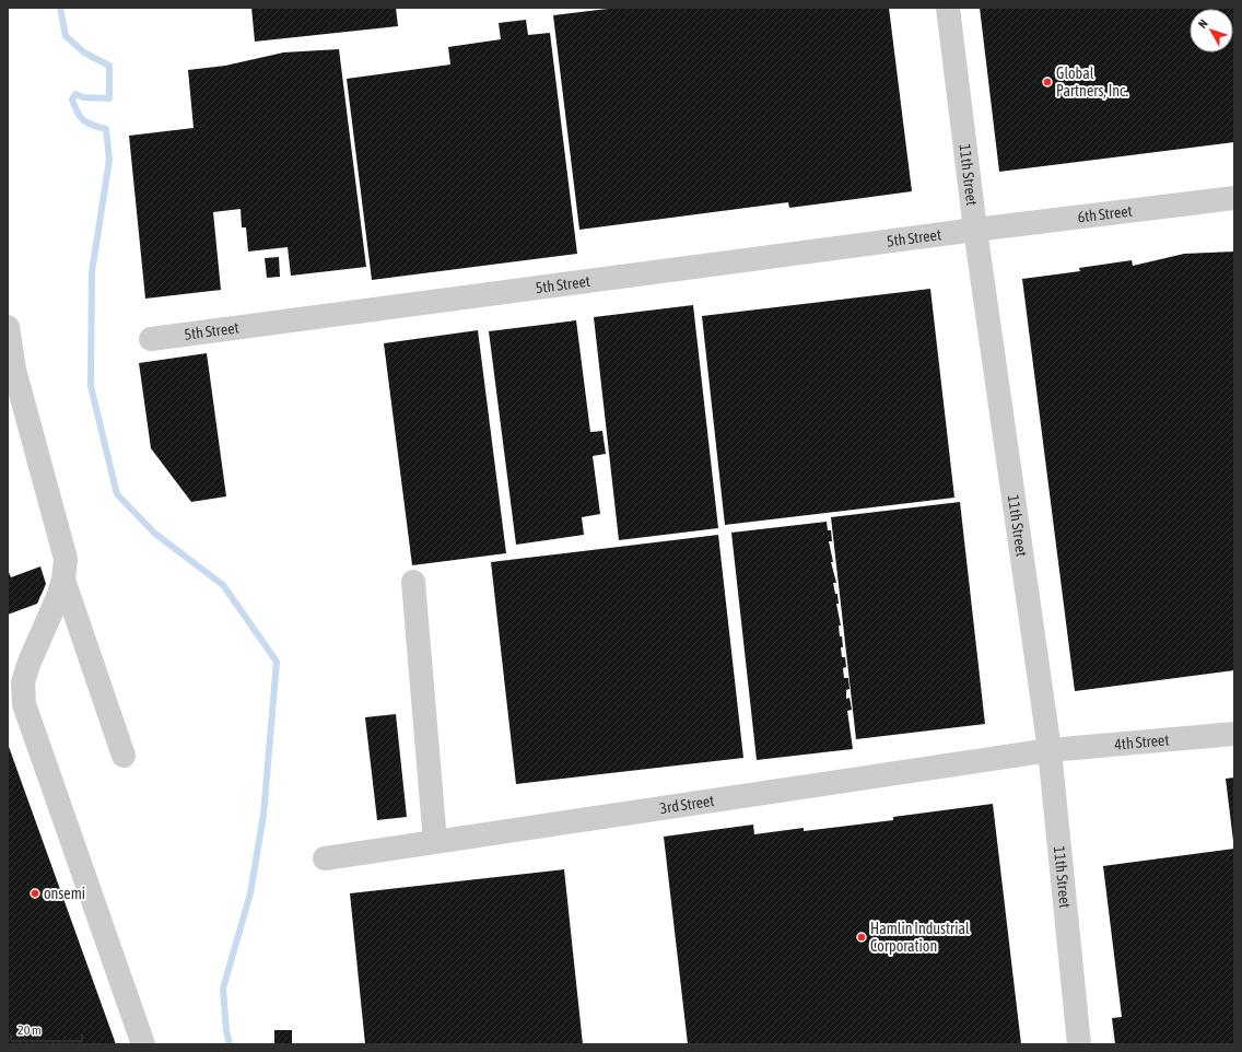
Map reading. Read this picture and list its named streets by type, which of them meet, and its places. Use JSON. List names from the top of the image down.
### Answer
{
  "streets": {
    "lane": [
      "11th Street",
      "6th Street",
      "5th Street",
      "4th Street",
      "3rd Street"
    ]
  },
  "crossings": [
    ["11th Street", "6th Street"],
    ["11th Street", "5th Street"],
    ["11th Street", "4th Street"],
    ["11th Street", "3rd Street"],
    ["6th Street", "5th Street"],
    ["4th Street", "3rd Street"]
  ],
  "places": ["Global Partners, Inc.", "onsemi", "Hamlin Industrial Corporation"],
  "scale_bar": "20 m",
  "north": "top left"
}
